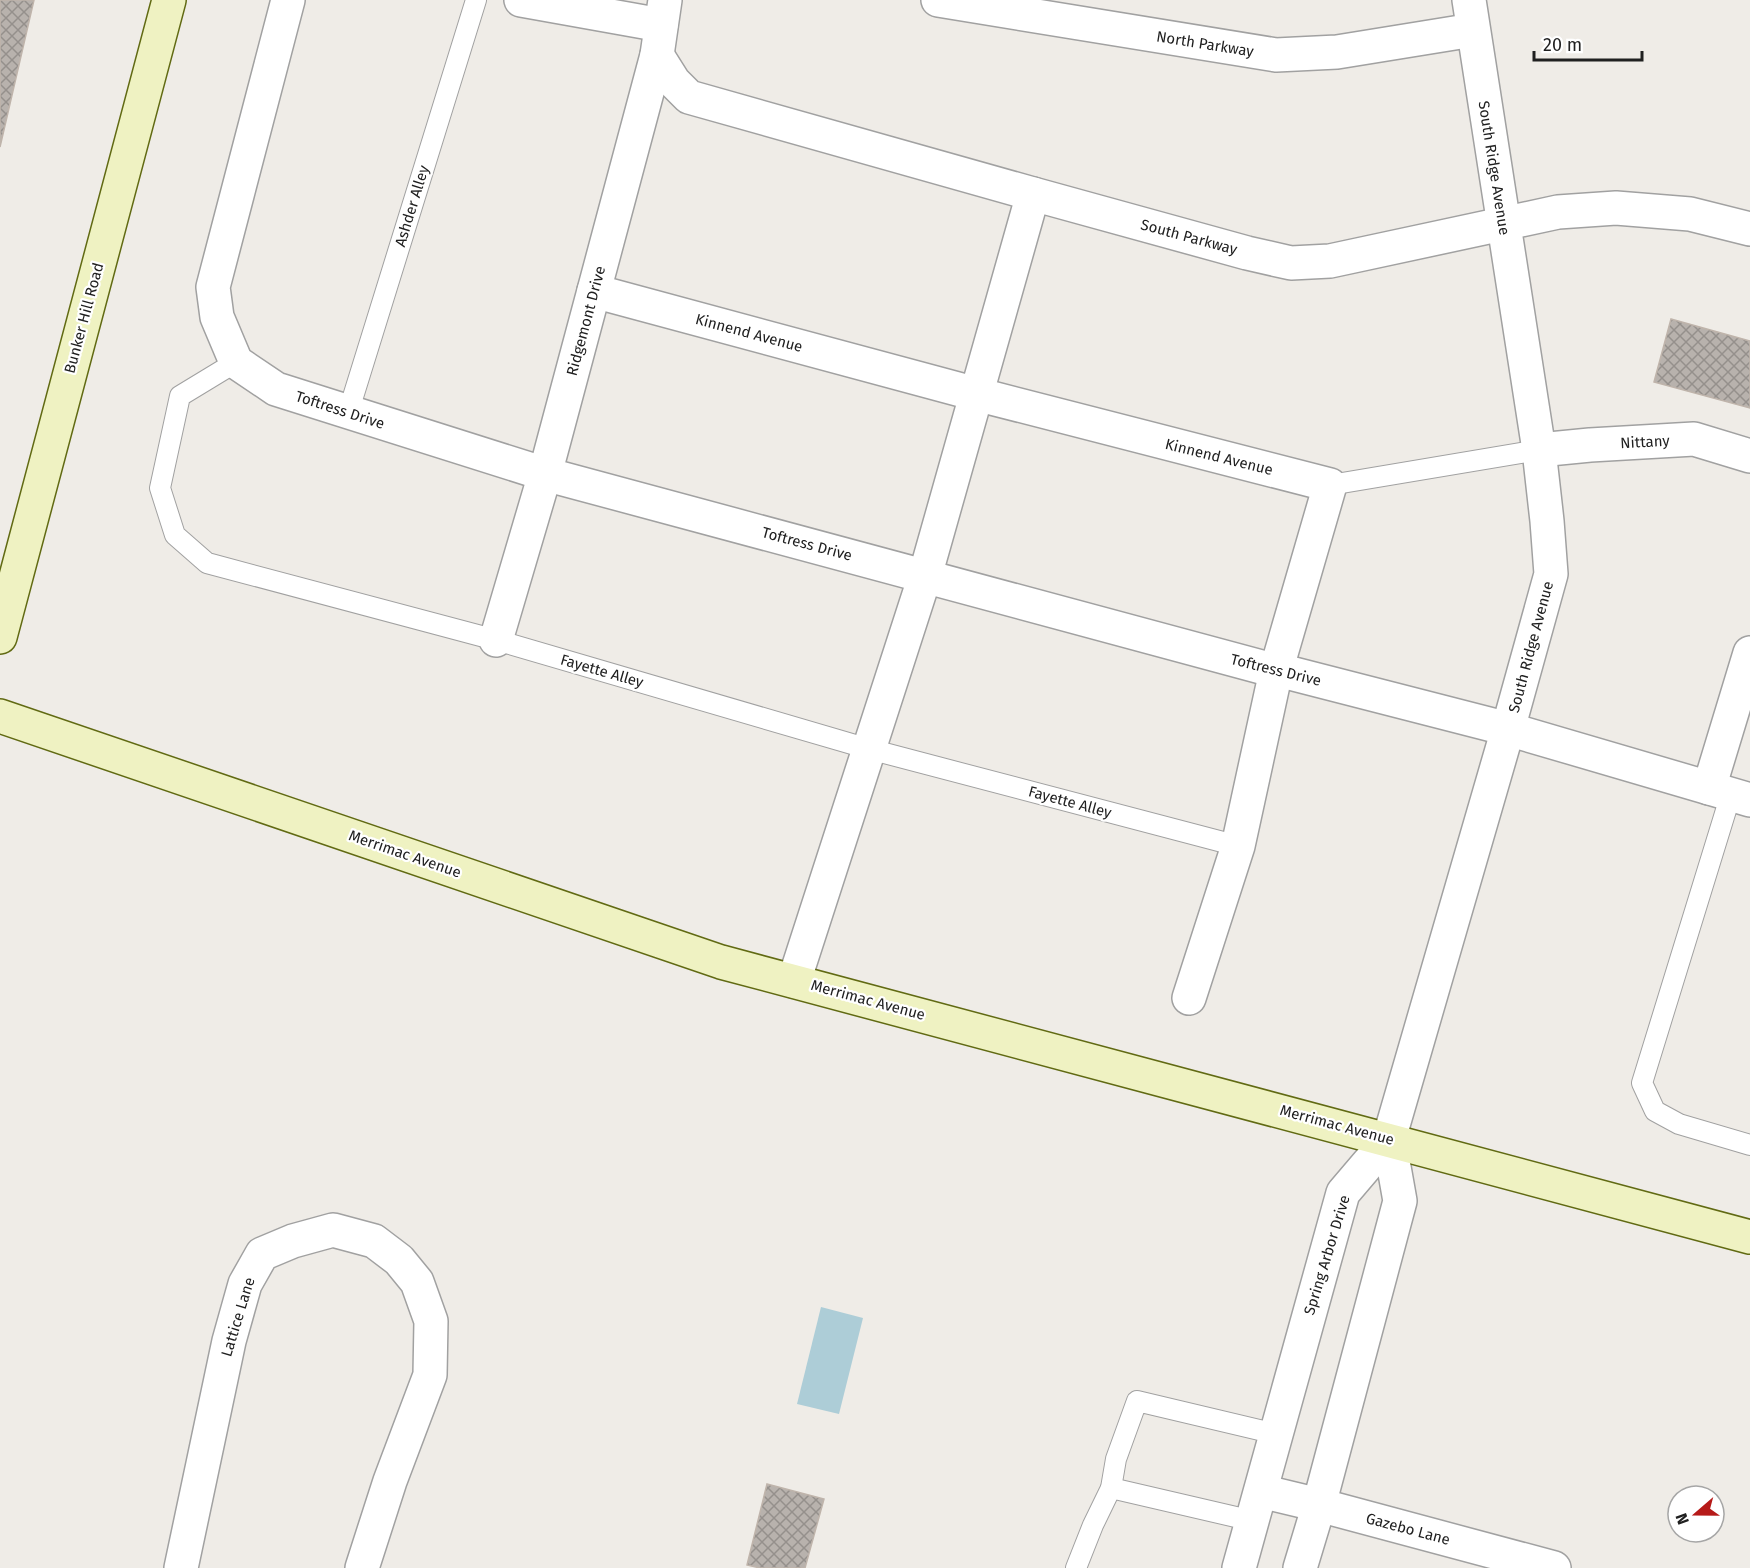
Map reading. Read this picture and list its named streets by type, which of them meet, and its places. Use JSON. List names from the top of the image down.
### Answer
{
  "streets": {
    "street": [
      "North Parkway",
      "South Ridge Avenue",
      "South Parkway",
      "Bunker Hill Road",
      "Ridgemont Drive",
      "Kinnend Avenue",
      "Toftress Drive",
      "Nittany",
      "Merrimac Avenue",
      "Spring Arbor Drive",
      "Lattice Lane",
      "Gazebo Lane"
    ],
    "lane": ["Ashder Alley", "Fayette Alley"]
  },
  "crossings": [
    ["North Parkway", "South Ridge Avenue"],
    ["South Ridge Avenue", "South Parkway"],
    ["South Ridge Avenue", "Toftress Drive"],
    ["South Ridge Avenue", "Nittany"],
    ["South Ridge Avenue", "Merrimac Avenue"],
    ["South Ridge Avenue", "Spring Arbor Drive"],
    ["Ashder Alley", "Toftress Drive"],
    ["South Parkway", "Ridgemont Drive"],
    ["Ridgemont Drive", "Kinnend Avenue"],
    ["Ridgemont Drive", "Toftress Drive"],
    ["Ridgemont Drive", "Fayette Alley"],
    ["Toftress Drive", "Fayette Alley"],
    ["Merrimac Avenue", "Spring Arbor Drive"],
    ["Spring Arbor Drive", "Gazebo Lane"]
  ],
  "scale_bar": "20 m",
  "north": "left"
}
